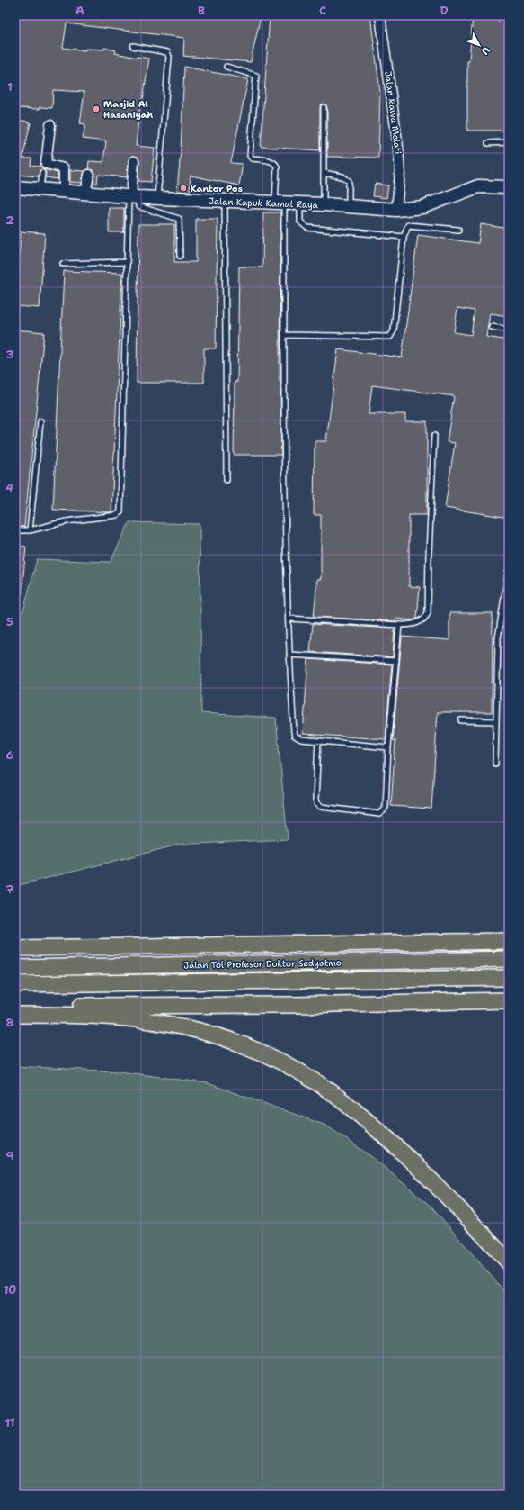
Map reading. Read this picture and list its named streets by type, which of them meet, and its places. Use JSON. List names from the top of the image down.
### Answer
{
  "streets": {
    "highway": ["Jalan Tol Profesor Doktor Sedyatmo"],
    "main road": ["Jalan Kapuk Kamal Raya"],
    "street": ["Jalan Rawa Melati"]
  },
  "crossings": [
    ["Jalan Rawa Melati", "Jalan Kapuk Kamal Raya"]
  ],
  "places": ["Masjid Al Hasaniyah", "Kantor Pos"],
  "north": "bottom right",
  "grid": {
    "columns": [
      "A",
      "B",
      "C",
      "D"
    ],
    "rows": [
      "1",
      "2",
      "3",
      "4",
      "5",
      "6",
      "7",
      "8",
      "9",
      "10",
      "11"
    ]
  }
}
